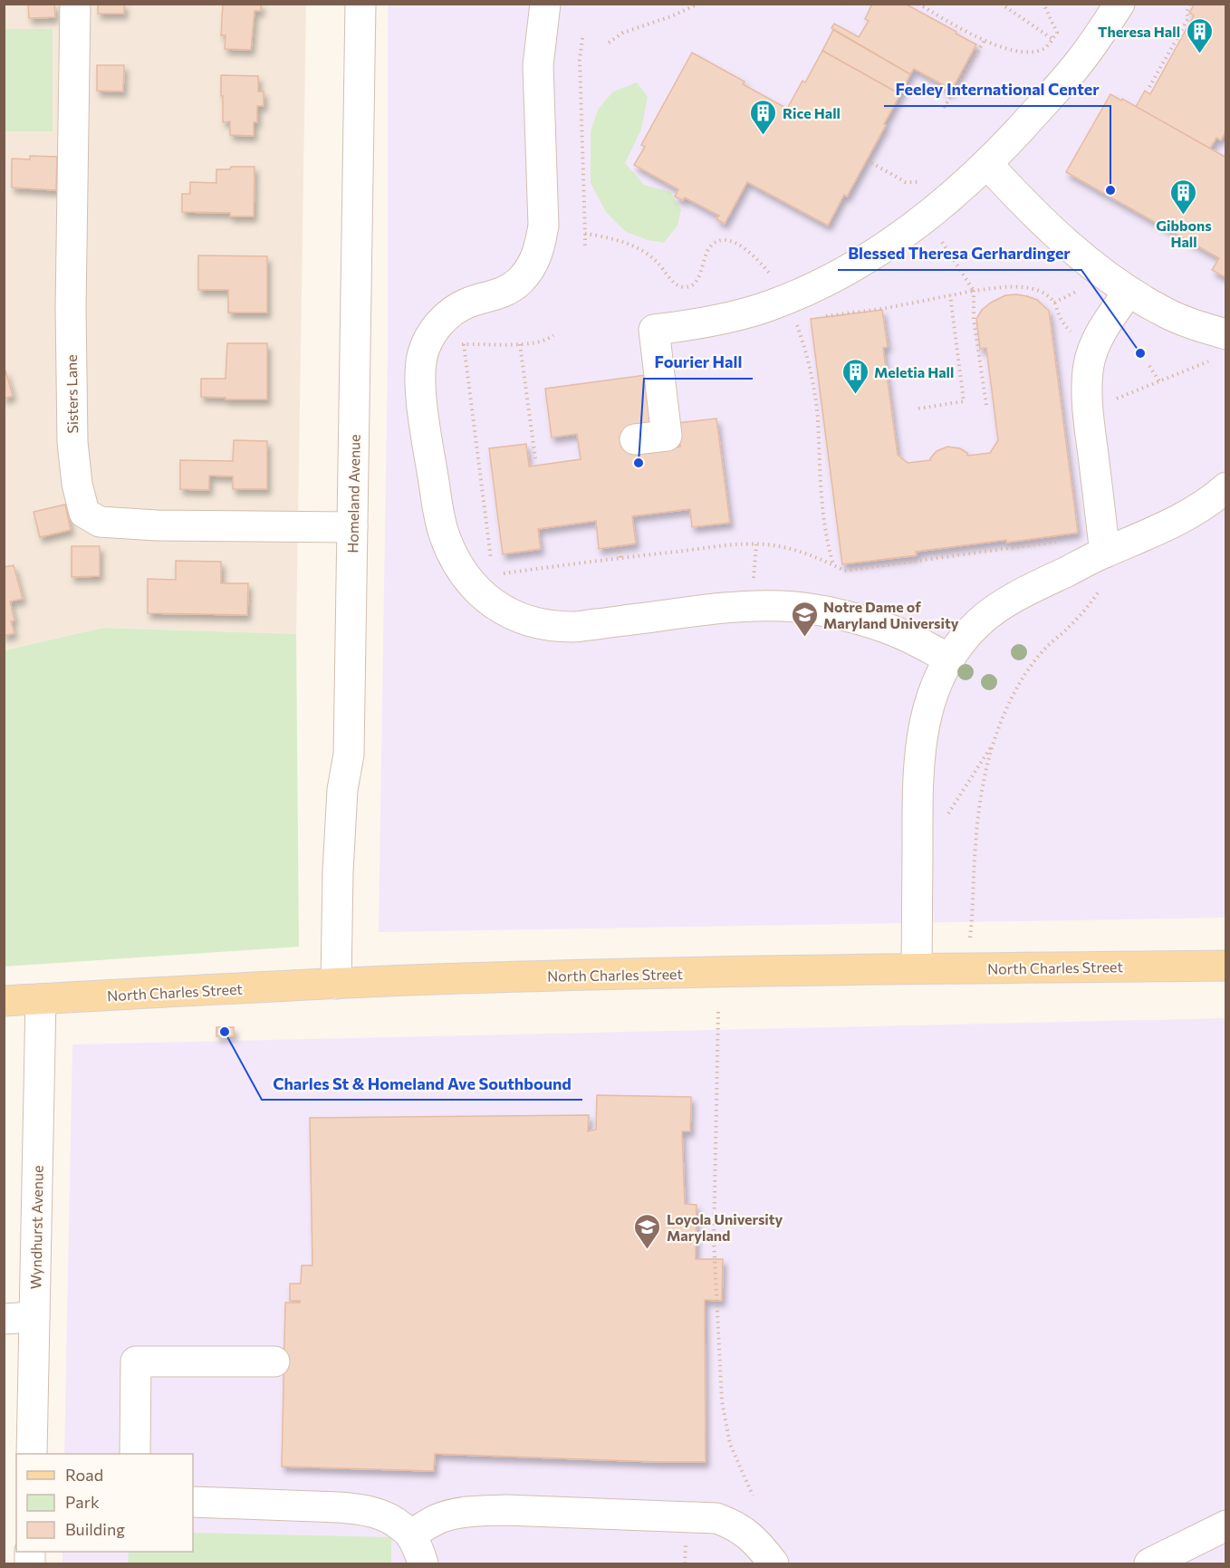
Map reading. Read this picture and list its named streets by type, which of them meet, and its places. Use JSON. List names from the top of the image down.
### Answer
{
  "streets": {
    "main road": ["North Charles Street"],
    "street": ["Sisters Lane", "Homeland Avenue", "Wyndhurst Avenue"]
  },
  "crossings": [
    ["Sisters Lane", "Homeland Avenue"],
    ["Homeland Avenue", "North Charles Street"],
    ["North Charles Street", "Wyndhurst Avenue"]
  ],
  "places": {
    "building": [
      "Theresa Hall",
      "Rice Hall",
      "Gibbons Hall",
      "Meletia Hall"
    ],
    "other": [
      "Feeley International Center",
      "Blessed Theresa Gerhardinger",
      "Fourier Hall",
      "Charles St & Homeland Ave Southbound"
    ],
    "school or university": ["Notre Dame of Maryland University", "Loyola University Maryland"]
  },
  "legend": ["Road", "Park", "Building"]
}
